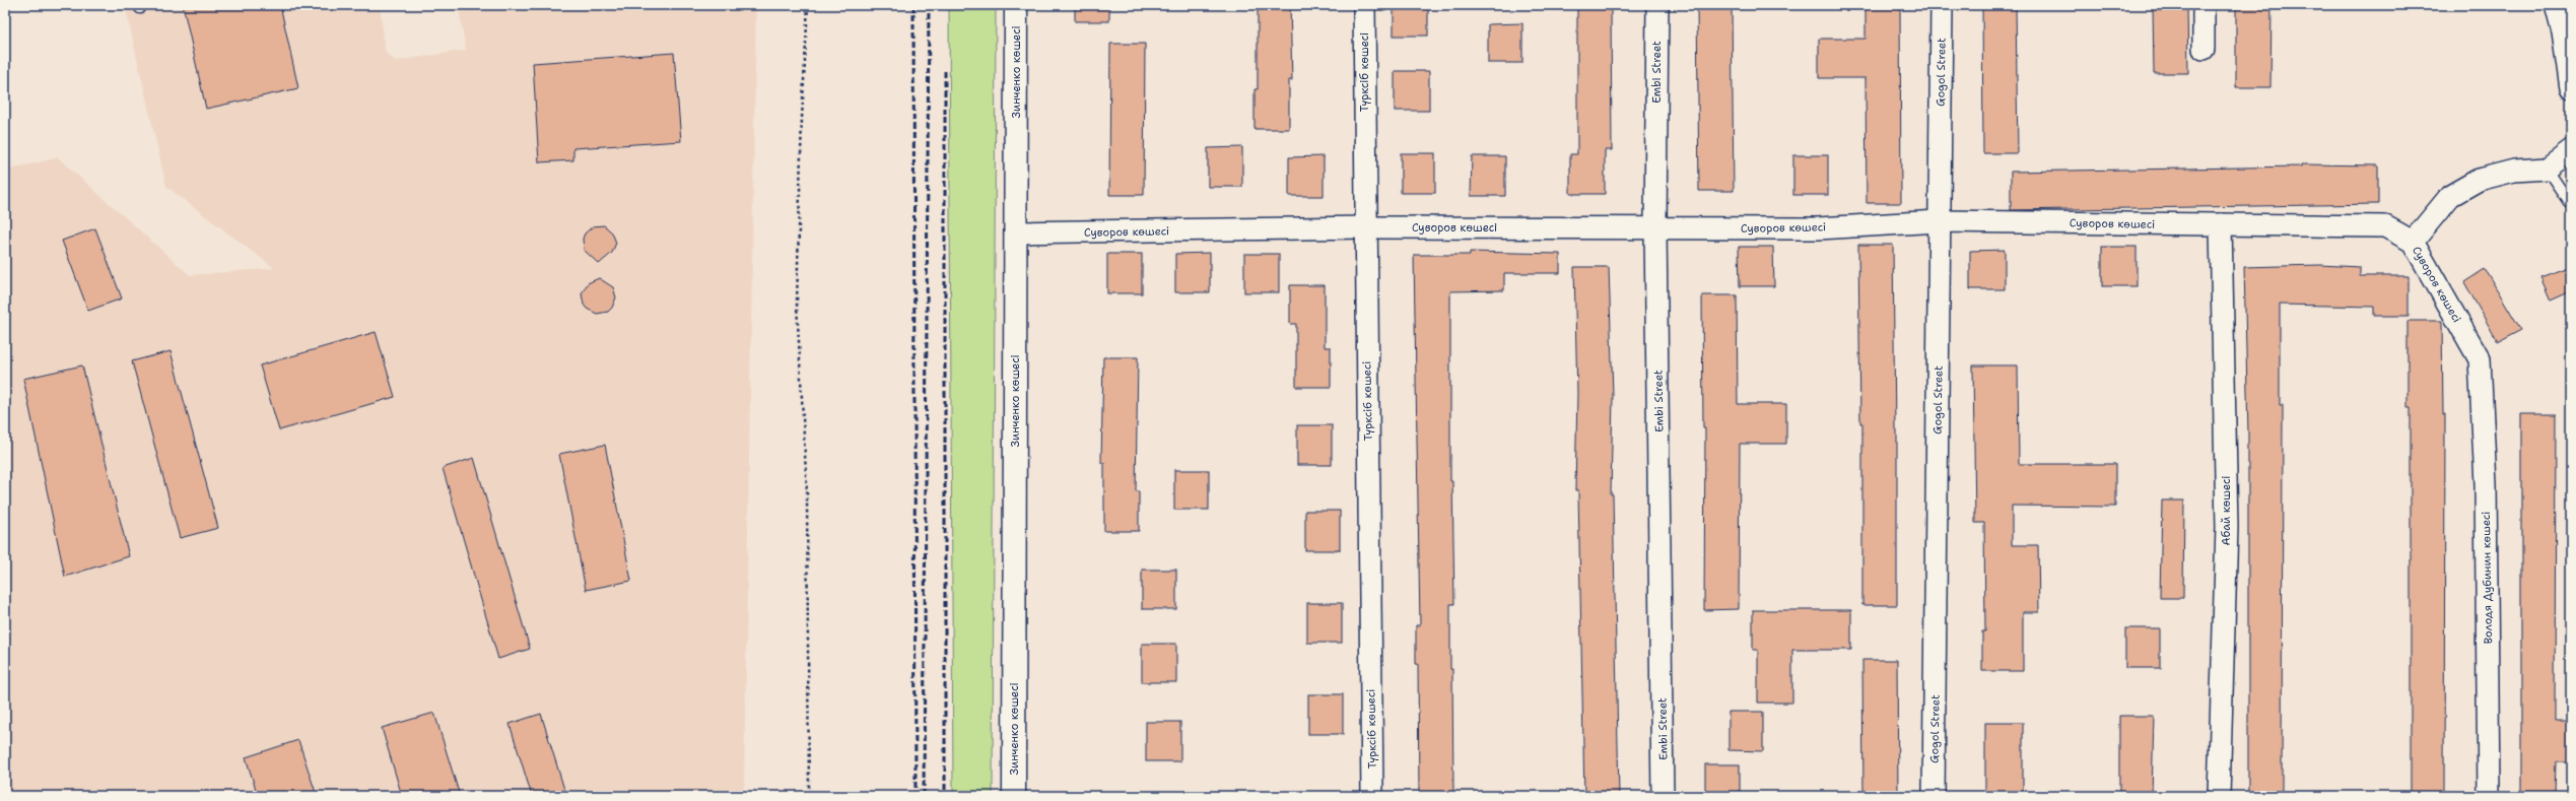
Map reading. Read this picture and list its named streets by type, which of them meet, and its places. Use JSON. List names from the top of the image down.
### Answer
{
  "streets": {
    "main road": ["Зинченко көшесі"],
    "street": [
      "Түрксіб көшесі",
      "Embi Street",
      "Gogol Street",
      "Суворов көшесі",
      "Абай көшесі",
      "Володя Дубинин көшесі"
    ]
  },
  "crossings": [
    ["Зинченко көшесі", "Суворов көшесі"],
    ["Түрксіб көшесі", "Суворов көшесі"],
    ["Embi Street", "Суворов көшесі"],
    ["Gogol Street", "Суворов көшесі"],
    ["Суворов көшесі", "Абай көшесі"],
    ["Суворов көшесі", "Володя Дубинин көшесі"]
  ]
}
